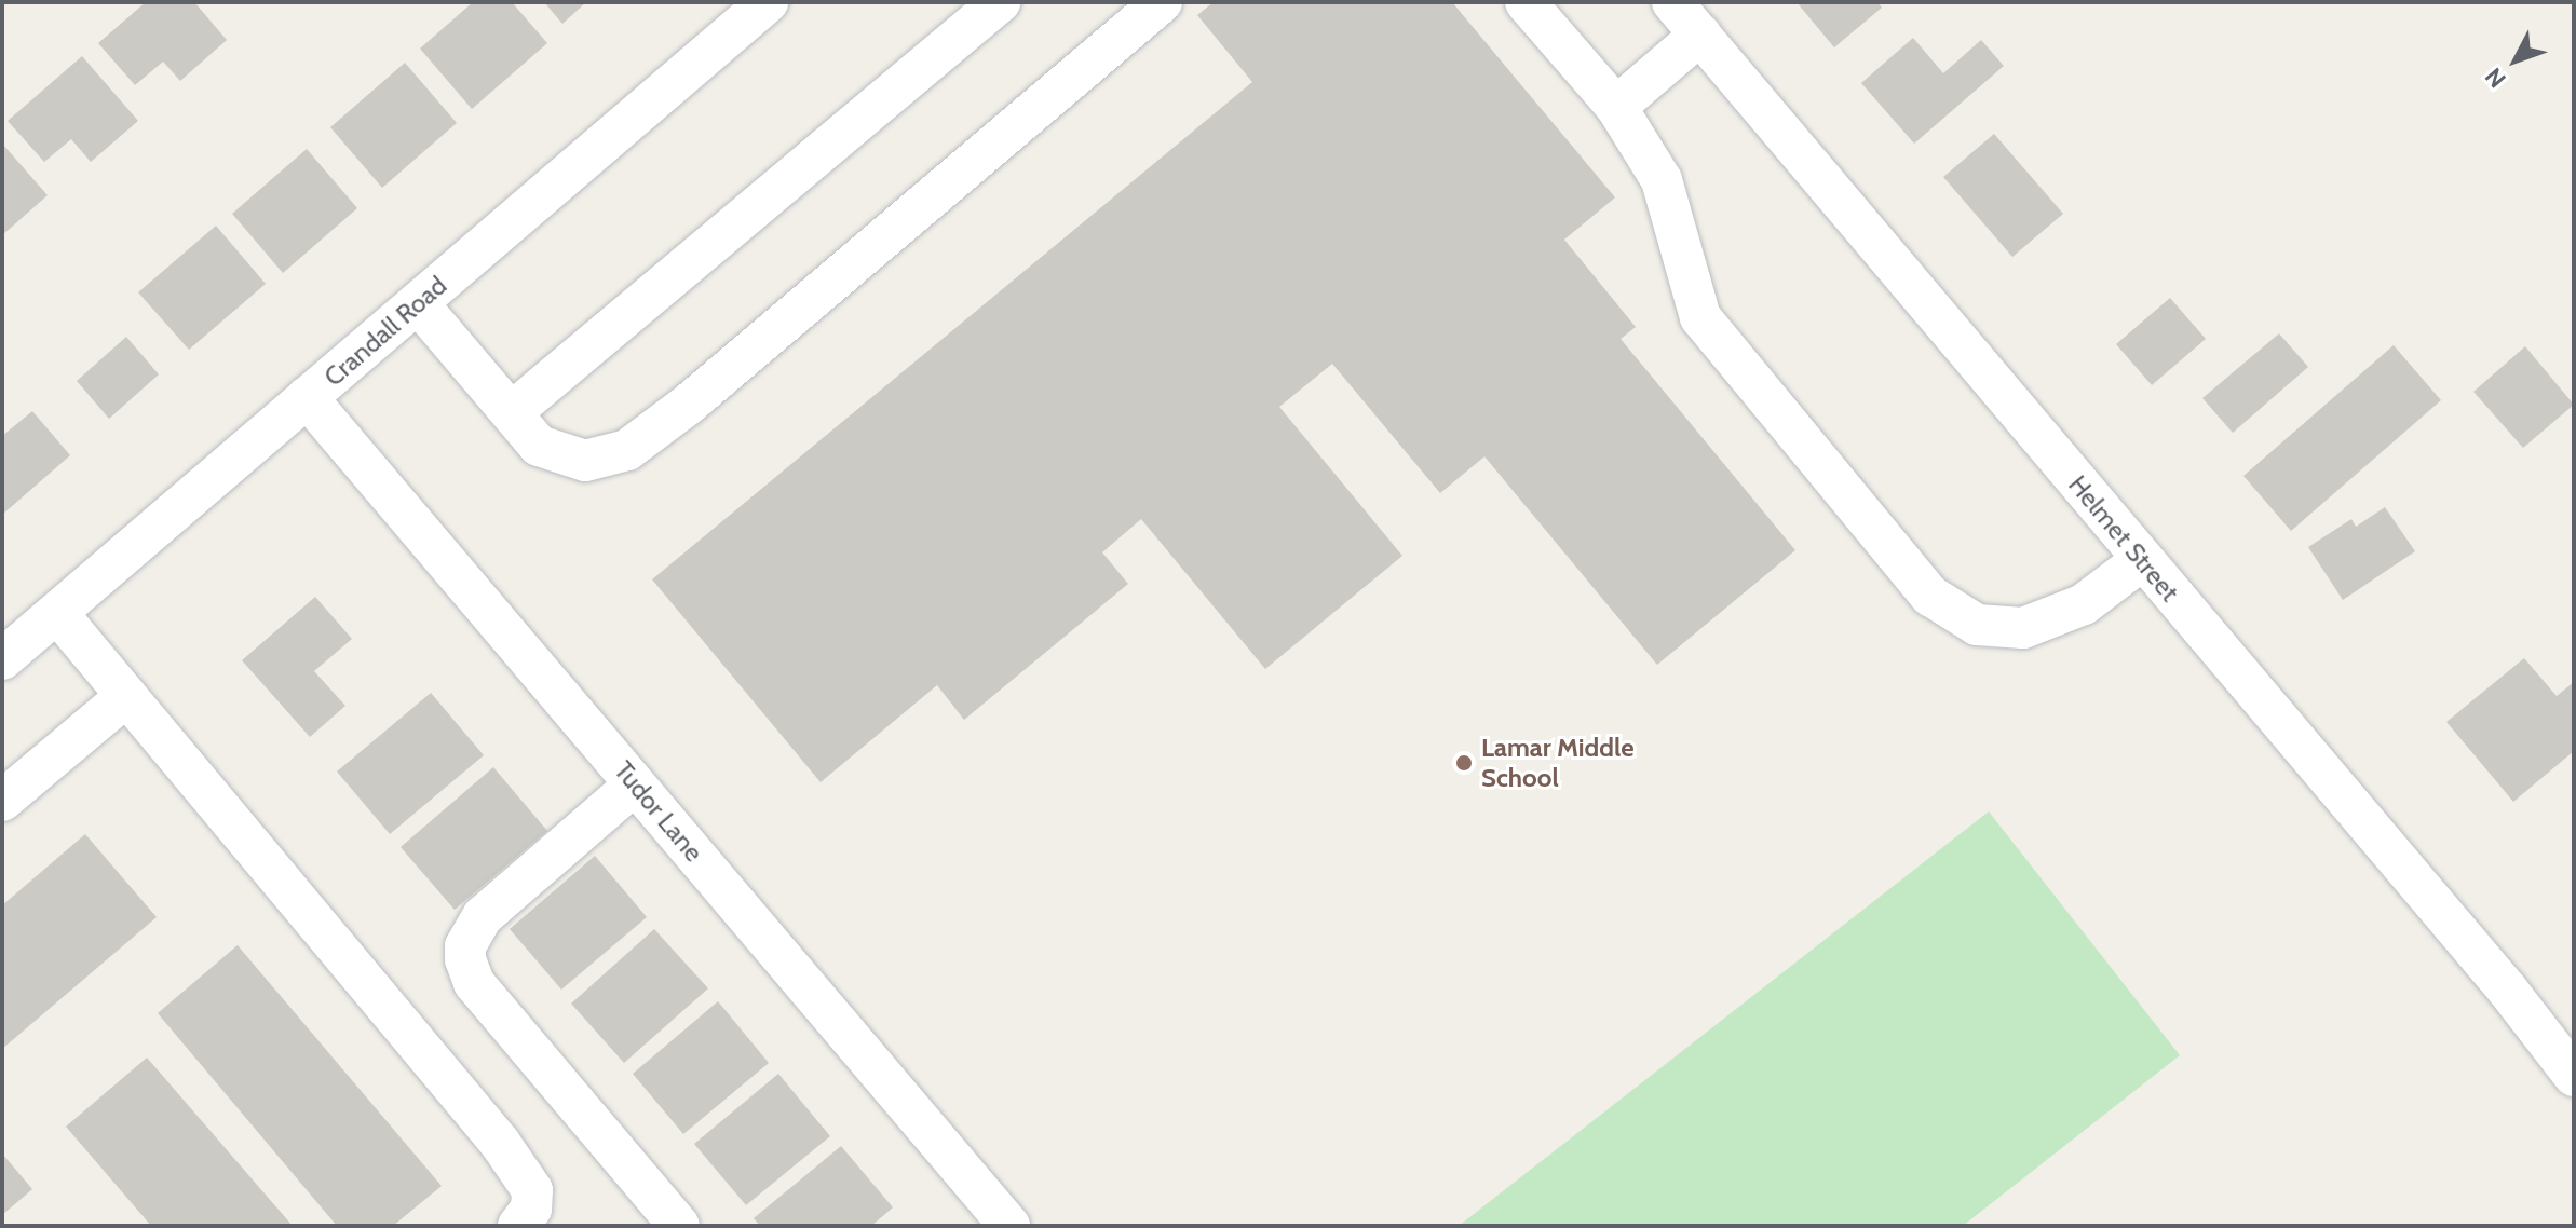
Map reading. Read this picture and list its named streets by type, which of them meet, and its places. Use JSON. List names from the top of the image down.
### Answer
{
  "streets": {
    "street": ["Crandall Road", "Helmet Street", "Tudor Lane"]
  },
  "crossings": [
    ["Crandall Road", "Tudor Lane"]
  ],
  "places": ["Lamar Middle School"],
  "north": "bottom left"
}
